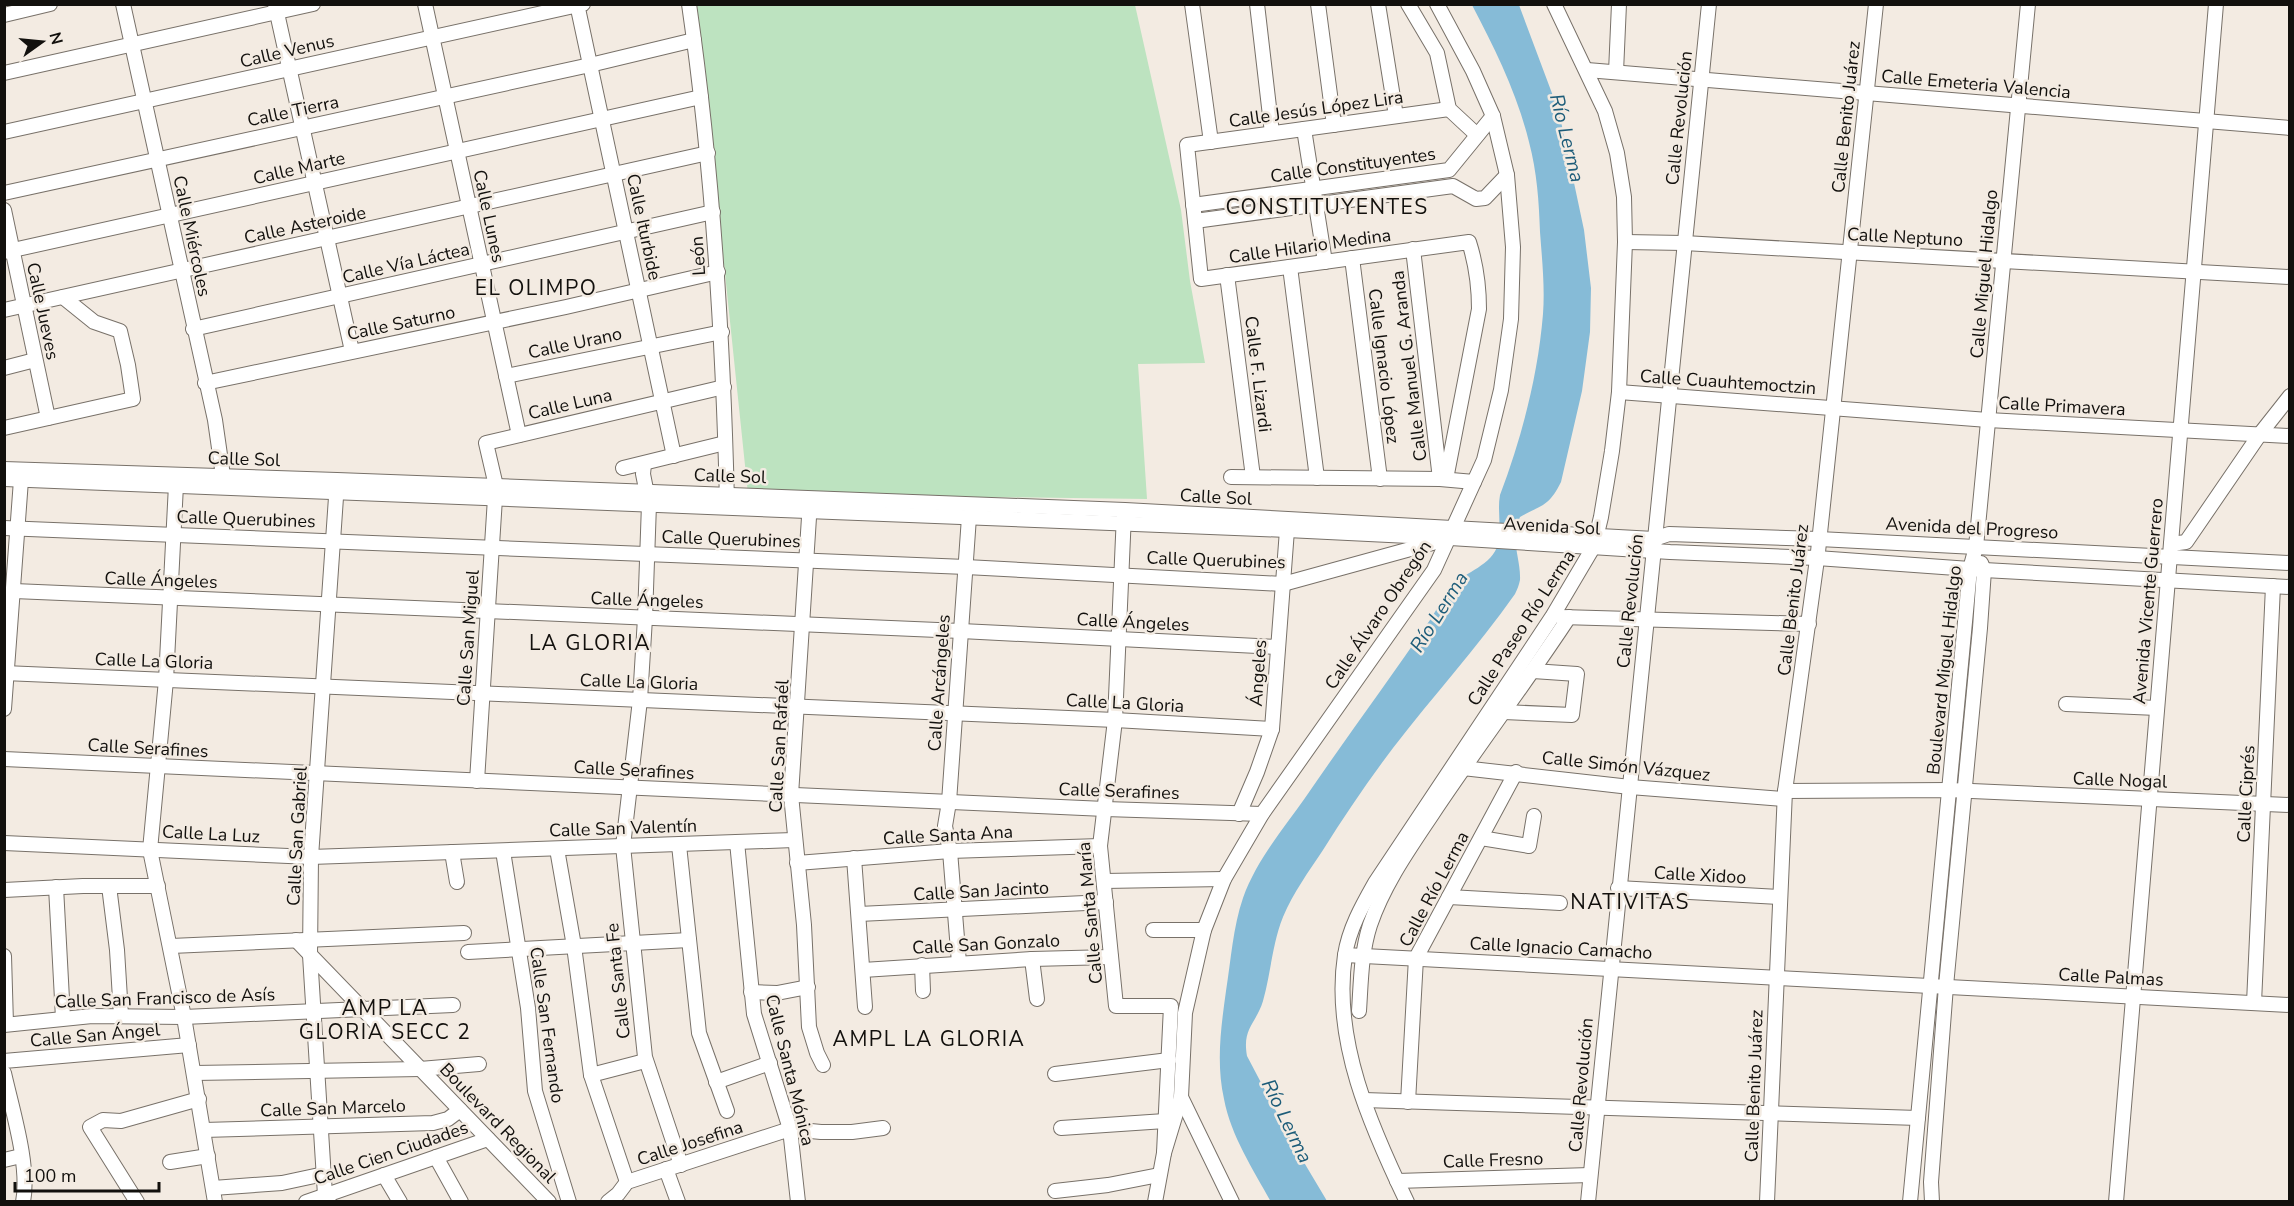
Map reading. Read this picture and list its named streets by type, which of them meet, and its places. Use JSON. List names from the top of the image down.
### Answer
{
  "streets": {
    "street": [
      "Calle Venus",
      "Calle Emeteria Valencia",
      "Calle Jesús López Lira",
      "Calle Tierra",
      "Calle Benito Juárez",
      "Calle Revolución",
      "Calle Constituyentes",
      "Calle Marte",
      "Calle Lunes",
      "Calle Asteroide",
      "Calle Iturbide",
      "Calle Miércoles",
      "Calle Neptuno",
      "Calle Hilario Medina",
      "León",
      "Calle Vía Láctea",
      "Calle Miguel Hidalgo",
      "Calle Jueves",
      "Calle Saturno",
      "Calle Urano",
      "Calle Ignacio López",
      "Calle Manuel G. Aranda",
      "Calle F. Lizardi",
      "Calle Cuauhtemoctzin",
      "Calle Luna",
      "Calle Primavera",
      "Calle Sol",
      "Calle Querubines",
      "Avenida Sol",
      "Avenida del Progreso",
      "Calle Ángeles",
      "Avenida Vicente Guerrero",
      "Calle Álvaro Obregón",
      "Calle Paseo Río Lerma",
      "Calle San Miguel",
      "Calle La Gloria",
      "Boulevard Miguel Hidalgo",
      "Ángeles",
      "Calle Arcángeles",
      "Calle San Rafaél",
      "Calle Serafines",
      "Calle Simón Vázquez",
      "Calle Nogal",
      "Calle Ciprés",
      "Calle San Valentín",
      "Calle La Luz",
      "Calle Santa Ana",
      "Calle San Gabriel",
      "Calle Xidoo",
      "Calle Río Lerma",
      "Calle San Jacinto",
      "Calle Santa María",
      "Calle San Gonzalo",
      "Calle Ignacio Camacho",
      "Calle Palmas",
      "Calle Santa Fe",
      "Calle San Francisco de Asís",
      "Calle San Fernando",
      "Calle San Ángel",
      "Calle Santa Mónica",
      "Calle San Marcelo",
      "Boulevard Regional",
      "Calle Josefina",
      "Calle Cien Ciudades",
      "Calle Fresno"
    ]
  },
  "crossings": [
    ["Calle Venus", "Calle Lunes"],
    ["Calle Venus", "Calle Iturbide"],
    ["Calle Venus", "Calle Miércoles"],
    ["Calle Emeteria Valencia", "Calle Benito Juárez"],
    ["Calle Emeteria Valencia", "Calle Revolución"],
    ["Calle Emeteria Valencia", "Calle Miguel Hidalgo"],
    ["Calle Emeteria Valencia", "Avenida Vicente Guerrero"],
    ["Calle Emeteria Valencia", "Calle Paseo Río Lerma"],
    ["Calle Jesús López Lira", "Calle Constituyentes"],
    ["Calle Tierra", "Calle Lunes"],
    ["Calle Tierra", "Calle Iturbide"],
    ["Calle Tierra", "Calle Miércoles"],
    ["Calle Tierra", "León"],
    ["Calle Benito Juárez", "Calle Neptuno"],
    ["Calle Benito Juárez", "Calle Cuauhtemoctzin"],
    ["Calle Benito Juárez", "Calle Primavera"],
    ["Calle Benito Juárez", "Avenida del Progreso"],
    ["Calle Benito Juárez", "Calle Simón Vázquez"],
    ["Calle Benito Juárez", "Calle Xidoo"],
    ["Calle Benito Juárez", "Calle Ignacio Camacho"],
    ["Calle Revolución", "Calle Neptuno"],
    ["Calle Revolución", "Calle Cuauhtemoctzin"],
    ["Calle Revolución", "Avenida Sol"],
    ["Calle Revolución", "Avenida del Progreso"],
    ["Calle Revolución", "Calle Simón Vázquez"],
    ["Calle Revolución", "Calle Xidoo"],
    ["Calle Revolución", "Calle Ignacio Camacho"],
    ["Calle Revolución", "Calle Fresno"],
    ["Calle Constituyentes", "Calle Hilario Medina"],
    ["Calle Constituyentes", "Calle Álvaro Obregón"],
    ["Calle Marte", "Calle Lunes"],
    ["Calle Marte", "Calle Iturbide"],
    ["Calle Marte", "Calle Miércoles"],
    ["Calle Marte", "León"],
    ["Calle Marte", "Calle Jueves"],
    ["Calle Lunes", "Calle Asteroide"],
    ["Calle Lunes", "Calle Vía Láctea"],
    ["Calle Lunes", "Calle Saturno"],
    ["Calle Lunes", "Calle Urano"],
    ["Calle Lunes", "Calle Luna"],
    ["Calle Asteroide", "Calle Iturbide"],
    ["Calle Asteroide", "Calle Miércoles"],
    ["Calle Asteroide", "León"],
    ["Calle Asteroide", "Calle Jueves"],
    ["Calle Iturbide", "Calle Vía Láctea"],
    ["Calle Iturbide", "Calle Saturno"],
    ["Calle Iturbide", "Calle Urano"],
    ["Calle Iturbide", "Calle Luna"],
    ["Calle Miércoles", "Calle Vía Láctea"],
    ["Calle Miércoles", "Calle Saturno"],
    ["Calle Miércoles", "Calle Sol"],
    ["Calle Neptuno", "Calle Miguel Hidalgo"],
    ["Calle Neptuno", "Avenida Vicente Guerrero"],
    ["Calle Neptuno", "Calle Paseo Río Lerma"],
    ["Calle Hilario Medina", "Calle Ignacio López"],
    ["Calle Hilario Medina", "Calle Manuel G. Aranda"],
    ["Calle Hilario Medina", "Calle F. Lizardi"],
    ["León", "Calle Vía Láctea"],
    ["León", "Calle Saturno"],
    ["León", "Calle Urano"],
    ["León", "Calle Luna"],
    ["León", "Calle Sol"],
    ["Calle Miguel Hidalgo", "Calle Primavera"],
    ["Calle Miguel Hidalgo", "Avenida del Progreso"],
    ["Calle Miguel Hidalgo", "Boulevard Miguel Hidalgo"],
    ["Calle Cuauhtemoctzin", "Calle Primavera"],
    ["Calle Cuauhtemoctzin", "Calle Paseo Río Lerma"],
    ["Calle Luna", "Calle San Miguel"],
    ["Calle Primavera", "Avenida Vicente Guerrero"],
    ["Calle Sol", "Calle Querubines"],
    ["Calle Sol", "Avenida Sol"],
    ["Calle Sol", "Calle Álvaro Obregón"],
    ["Calle Sol", "Calle San Miguel"],
    ["Calle Sol", "Ángeles"],
    ["Calle Sol", "Calle Arcángeles"],
    ["Calle Sol", "Calle San Rafaél"],
    ["Calle Sol", "Calle San Gabriel"],
    ["Calle Sol", "Calle Santa María"],
    ["Calle Sol", "Calle Santa Fe"],
    ["Calle Querubines", "Avenida Sol"],
    ["Calle Querubines", "Calle Álvaro Obregón"],
    ["Calle Querubines", "Calle San Miguel"],
    ["Calle Querubines", "Ángeles"],
    ["Calle Querubines", "Calle Arcángeles"],
    ["Calle Querubines", "Calle San Rafaél"],
    ["Calle Querubines", "Calle San Gabriel"],
    ["Calle Querubines", "Calle Santa María"],
    ["Calle Querubines", "Calle Santa Fe"],
    ["Avenida Sol", "Avenida del Progreso"],
    ["Avenida Sol", "Calle Álvaro Obregón"],
    ["Avenida Sol", "Calle Paseo Río Lerma"],
    ["Avenida del Progreso", "Avenida Vicente Guerrero"],
    ["Avenida del Progreso", "Boulevard Miguel Hidalgo"],
    ["Calle Ángeles", "Calle San Miguel"],
    ["Calle Ángeles", "Ángeles"],
    ["Calle Ángeles", "Calle Arcángeles"],
    ["Calle Ángeles", "Calle San Rafaél"],
    ["Calle Ángeles", "Calle San Gabriel"],
    ["Calle Ángeles", "Calle Santa María"],
    ["Calle Ángeles", "Calle Santa Fe"],
    ["Avenida Vicente Guerrero", "Calle Nogal"],
    ["Avenida Vicente Guerrero", "Calle Palmas"],
    ["Calle Álvaro Obregón", "Calle Serafines"],
    ["Calle Paseo Río Lerma", "Calle Ignacio Camacho"],
    ["Calle Paseo Río Lerma", "Calle Fresno"],
    ["Calle San Miguel", "Calle La Gloria"],
    ["Calle San Miguel", "Calle Serafines"],
    ["Calle La Gloria", "Ángeles"],
    ["Calle La Gloria", "Calle Arcángeles"],
    ["Calle La Gloria", "Calle San Rafaél"],
    ["Calle La Gloria", "Calle San Gabriel"],
    ["Calle La Gloria", "Calle Santa María"],
    ["Calle La Gloria", "Calle Santa Fe"],
    ["Boulevard Miguel Hidalgo", "Calle Simón Vázquez"],
    ["Boulevard Miguel Hidalgo", "Calle Nogal"],
    ["Boulevard Miguel Hidalgo", "Calle Ignacio Camacho"],
    ["Boulevard Miguel Hidalgo", "Calle Palmas"],
    ["Ángeles", "Calle Serafines"],
    ["Calle Arcángeles", "Calle Serafines"],
    ["Calle Arcángeles", "Calle Santa Ana"],
    ["Calle Arcángeles", "Calle San Jacinto"],
    ["Calle Arcángeles", "Calle San Gonzalo"],
    ["Calle San Rafaél", "Calle Serafines"],
    ["Calle San Rafaél", "Calle San Valentín"],
    ["Calle San Rafaél", "Calle Santa Ana"],
    ["Calle Serafines", "Calle San Gabriel"],
    ["Calle Serafines", "Calle Santa María"],
    ["Calle Serafines", "Calle Santa Fe"],
    ["Calle Simón Vázquez", "Calle Nogal"],
    ["Calle Simón Vázquez", "Calle Río Lerma"],
    ["Calle Nogal", "Calle Ciprés"],
    ["Calle Ciprés", "Calle Palmas"],
    ["Calle San Valentín", "Calle La Luz"],
    ["Calle San Valentín", "Calle Santa Fe"],
    ["Calle San Valentín", "Calle San Fernando"],
    ["Calle San Valentín", "Calle Santa Mónica"],
    ["Calle La Luz", "Calle San Gabriel"],
    ["Calle Santa Ana", "Calle Santa María"],
    ["Calle San Gabriel", "Calle San Francisco de Asís"],
    ["Calle San Gabriel", "Calle San Marcelo"],
    ["Calle San Gabriel", "Boulevard Regional"],
    ["Calle San Gabriel", "Calle Cien Ciudades"],
    ["Calle Río Lerma", "Calle Ignacio Camacho"],
    ["Calle San Jacinto", "Calle Santa María"],
    ["Calle Santa María", "Calle San Gonzalo"],
    ["Calle Ignacio Camacho", "Calle Palmas"],
    ["Calle Santa Fe", "Calle Josefina"],
    ["Calle San Francisco de Asís", "Boulevard Regional"],
    ["Calle Santa Mónica", "Calle Josefina"],
    ["Calle San Marcelo", "Boulevard Regional"],
    ["Boulevard Regional", "Calle Cien Ciudades"]
  ],
  "districts": [
    "CONSTITUYENTES",
    "EL OLIMPO",
    "LA GLORIA",
    "NATIVITAS",
    "AMP LA GLORIA SECC 2",
    "AMPL LA GLORIA"
  ],
  "water": ["Río Lerma"],
  "scale_bar": "100 m",
  "north": "right"
}
